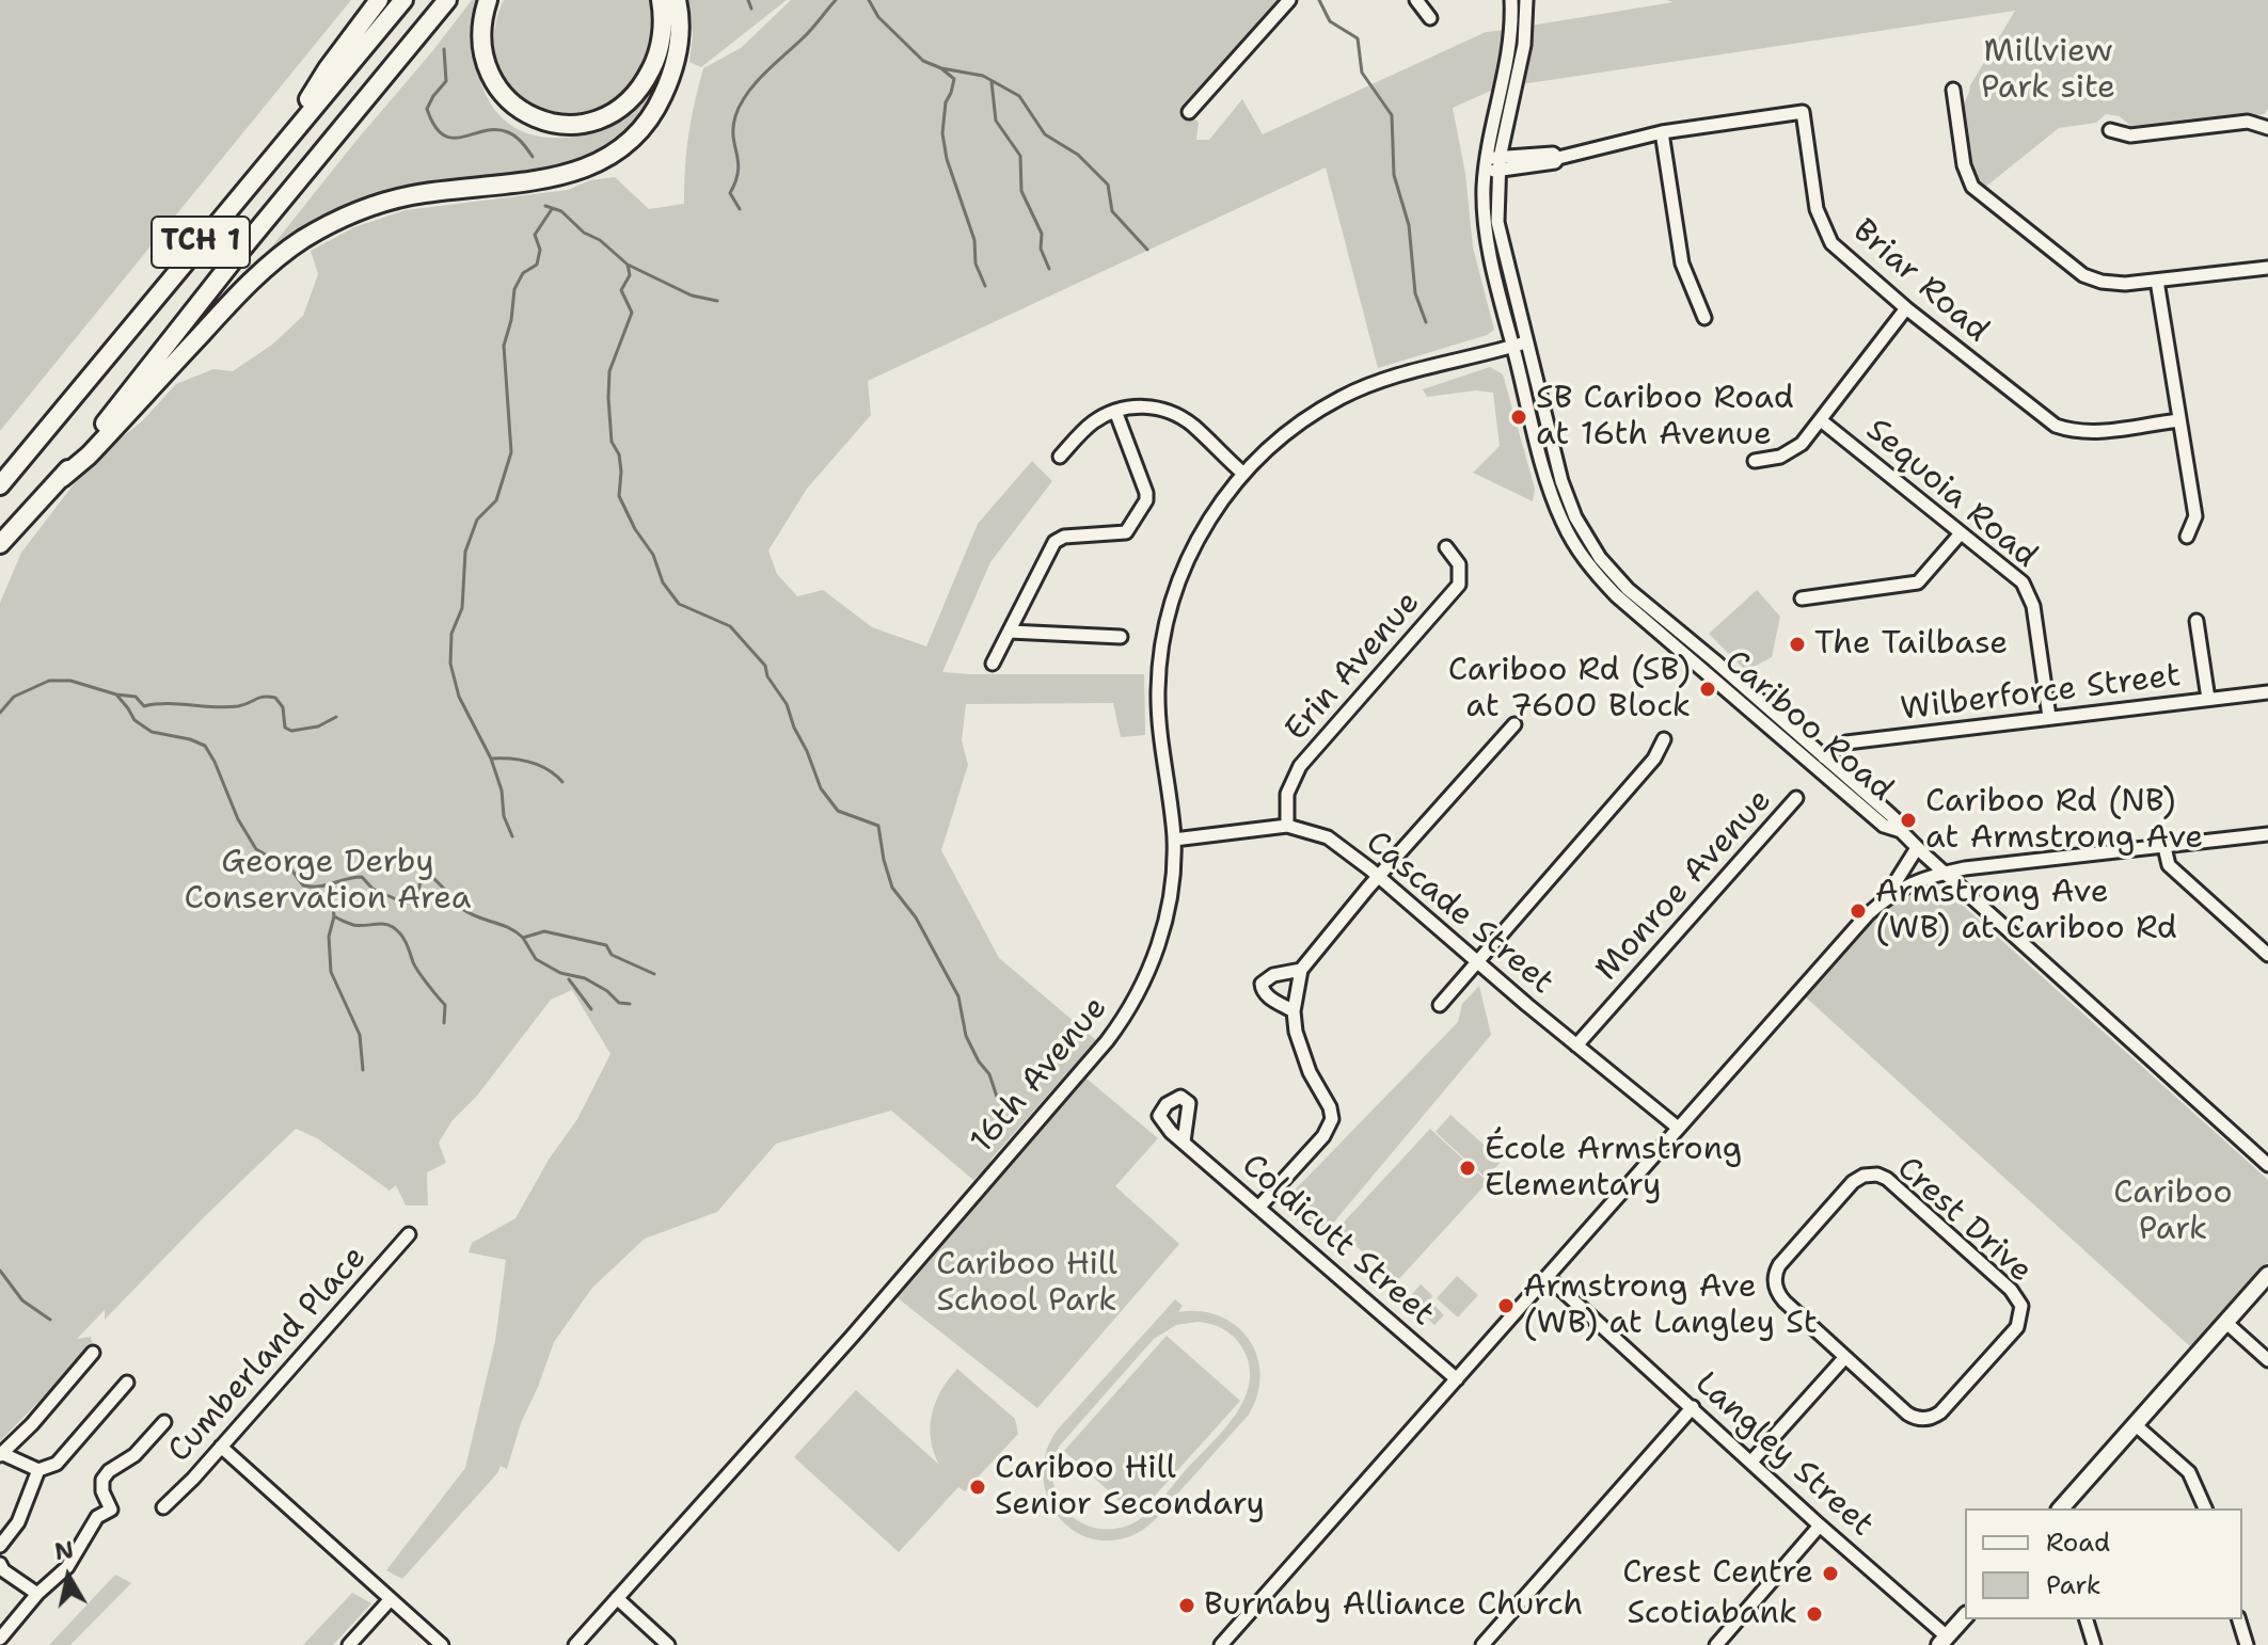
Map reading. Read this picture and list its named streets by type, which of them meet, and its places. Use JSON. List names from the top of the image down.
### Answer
{
  "streets": {
    "highway": ["TCH 1"],
    "street": [
      "Briar Road",
      "Sequoia Road",
      "Erin Avenue",
      "Wilberforce Street",
      "Cariboo Road",
      "Monroe Avenue",
      "Cascade Street",
      "16th Avenue",
      "Crest Drive",
      "Coldicutt Street",
      "Cumberland Place",
      "Langley Street"
    ]
  },
  "crossings": [
    ["Briar Road", "Cariboo Road"],
    ["Sequoia Road", "Wilberforce Street"],
    ["Erin Avenue", "Cascade Street"],
    ["Wilberforce Street", "Cariboo Road"],
    ["Cariboo Road", "16th Avenue"],
    ["Monroe Avenue", "Cascade Street"],
    ["Cascade Street", "16th Avenue"]
  ],
  "parks": [
    "Millview Park site",
    "George Derby Conservation Area",
    "Cariboo Park",
    "Cariboo Hill School Park"
  ],
  "places": [
    "SB Cariboo Road at 16th Avenue",
    "The Tailbase",
    "Cariboo Rd (SB) at 7600 Block",
    "Cariboo Rd (NB) at Armstrong Ave",
    "Armstrong Ave (WB) at Cariboo Rd",
    "École Armstrong Elementary",
    "Armstrong Ave (WB) at Langley St",
    "Cariboo Hill Senior Secondary",
    "Crest Centre",
    "Burnaby Alliance Church",
    "Scotiabank"
  ],
  "legend": ["Road", "Park"],
  "north": "top"
}
